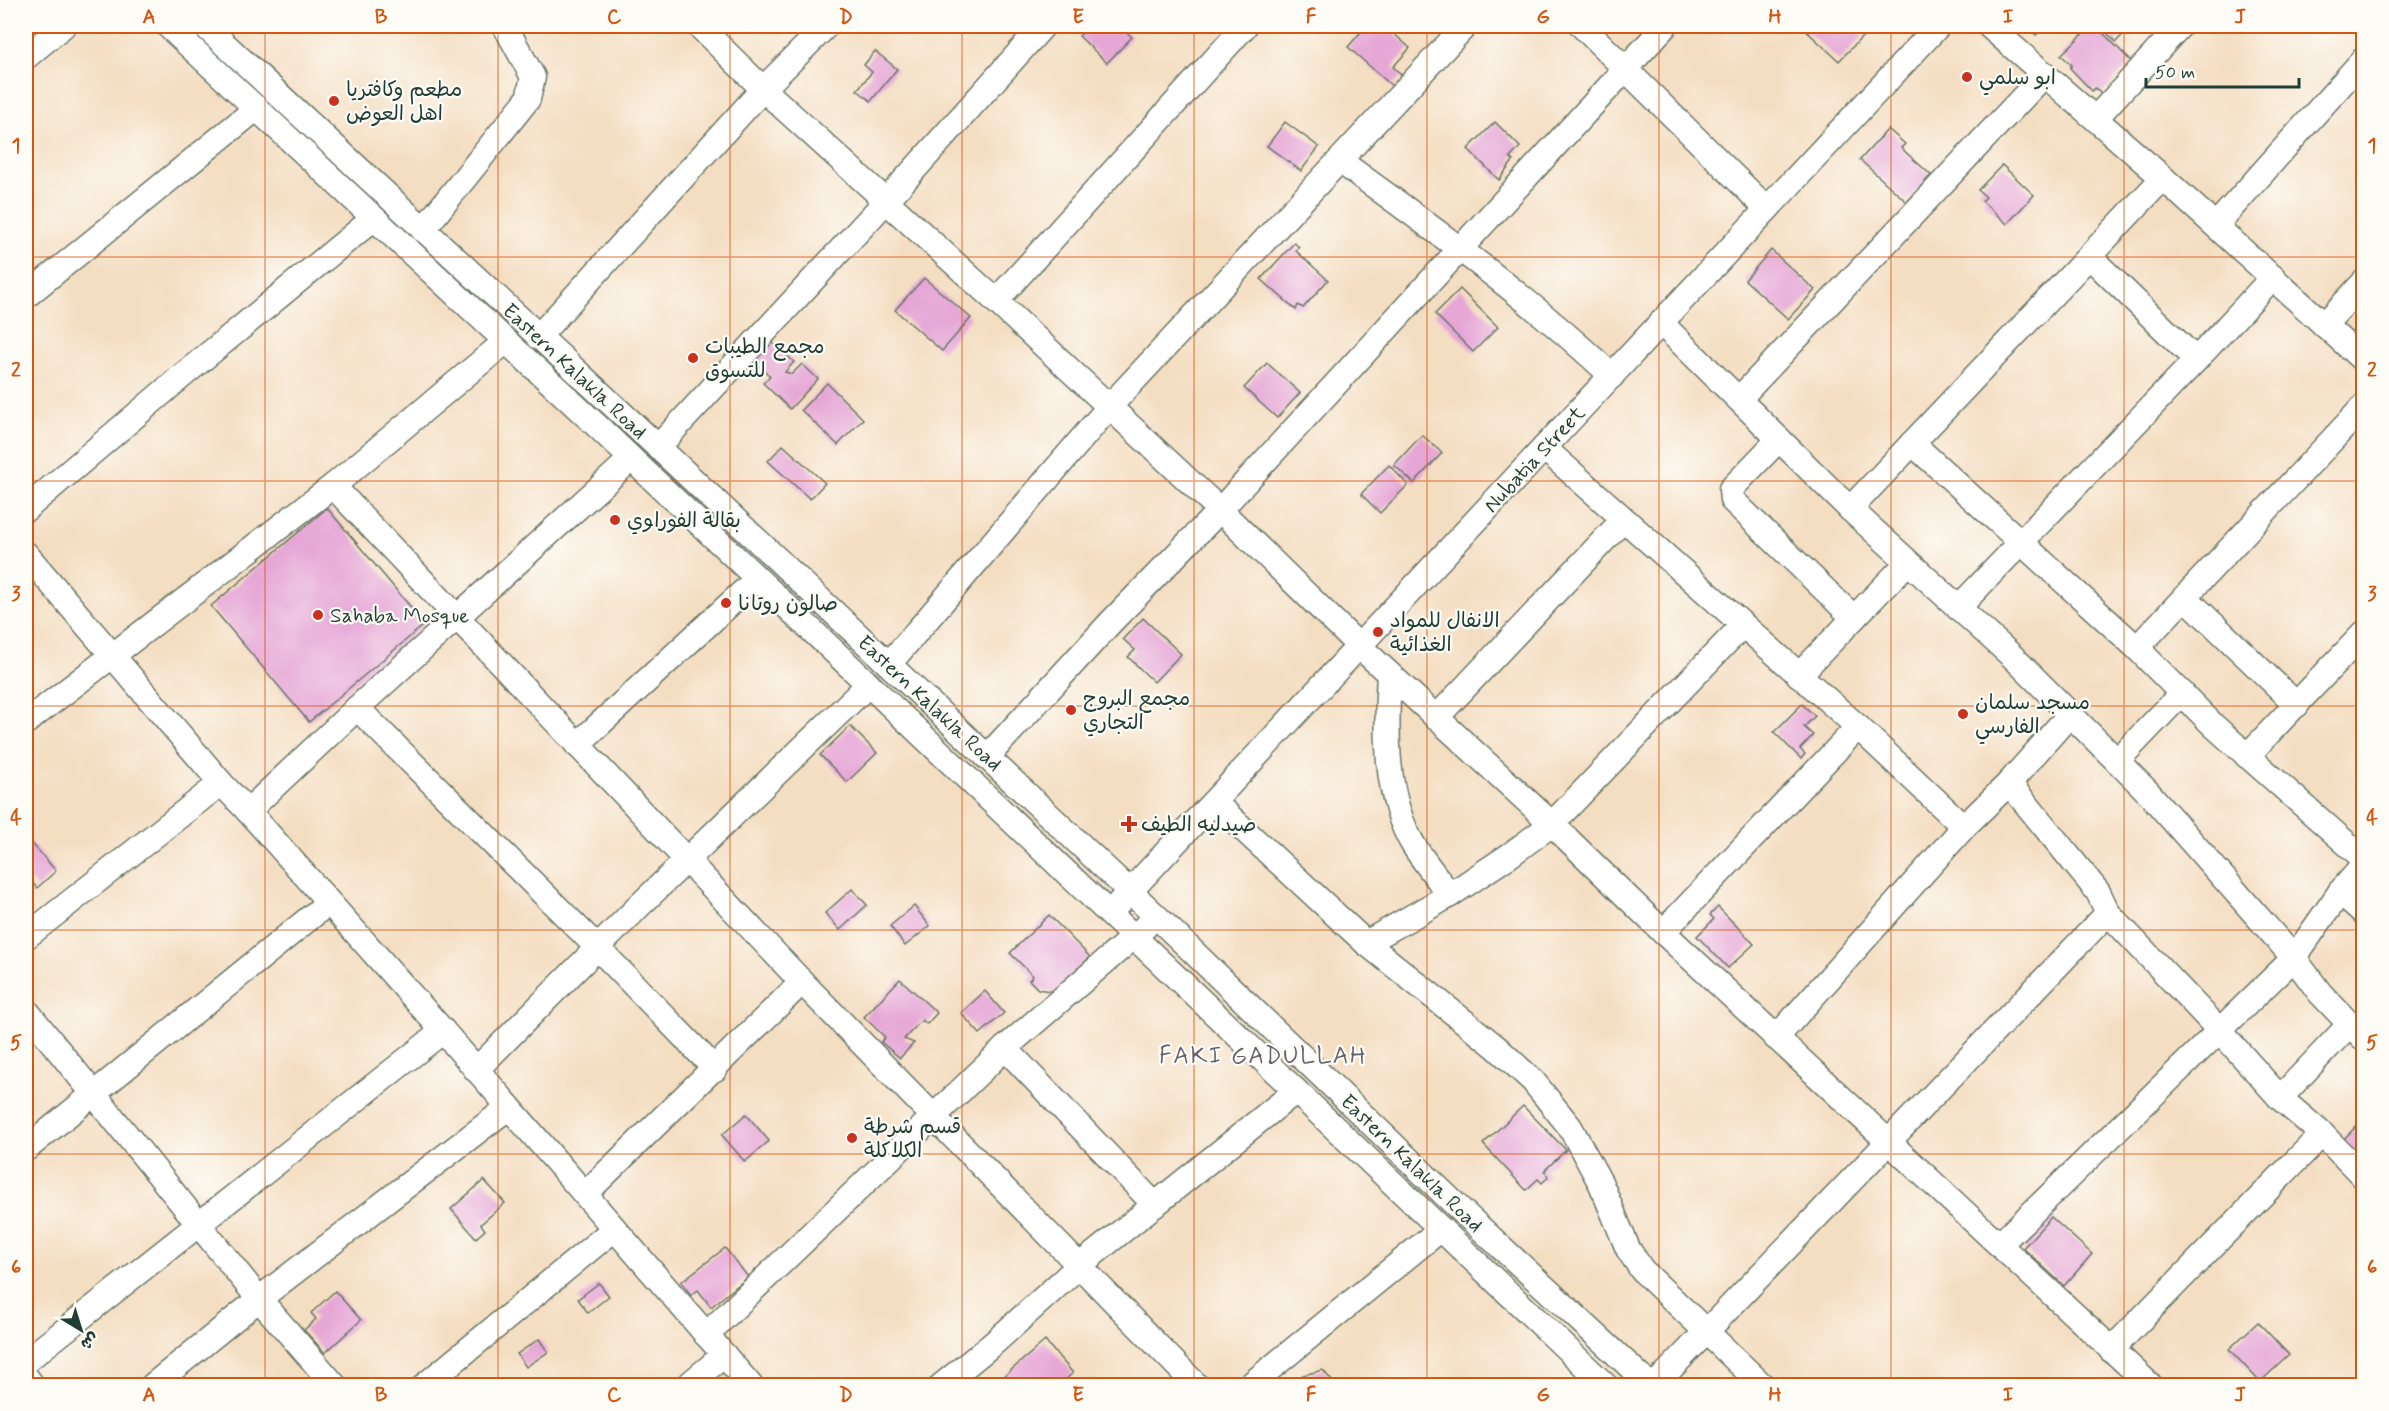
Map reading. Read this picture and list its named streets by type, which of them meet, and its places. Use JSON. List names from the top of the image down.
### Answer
{
  "streets": {
    "street": ["Eastern Kalakla Road", "Nubatia Street"]
  },
  "crossings": [
    ["Eastern Kalakla Road", "Nubatia Street"]
  ],
  "districts": ["FAKI GADULLAH"],
  "places": {
    "other": [
      "ابو سلمي",
      "مطعم وكافتريا اهل العوض",
      "مجمع الطيبات للتسوق",
      "بقالة الفوراوي",
      "صالون روتانا",
      "Sahaba Mosque",
      "الانفال للمواد الغذائية",
      "مجمع البروج التجاري",
      "مسجد سلمان الفارسي",
      "قسم شرطة الكلاكلة"
    ],
    "health": ["صيدليه الطيف"]
  },
  "scale_bar": "50 m",
  "north": "bottom right",
  "grid": {
    "columns": [
      "A",
      "B",
      "C",
      "D",
      "E",
      "F",
      "G",
      "H",
      "I",
      "J"
    ],
    "rows": [
      "1",
      "2",
      "3",
      "4",
      "5",
      "6"
    ]
  }
}
